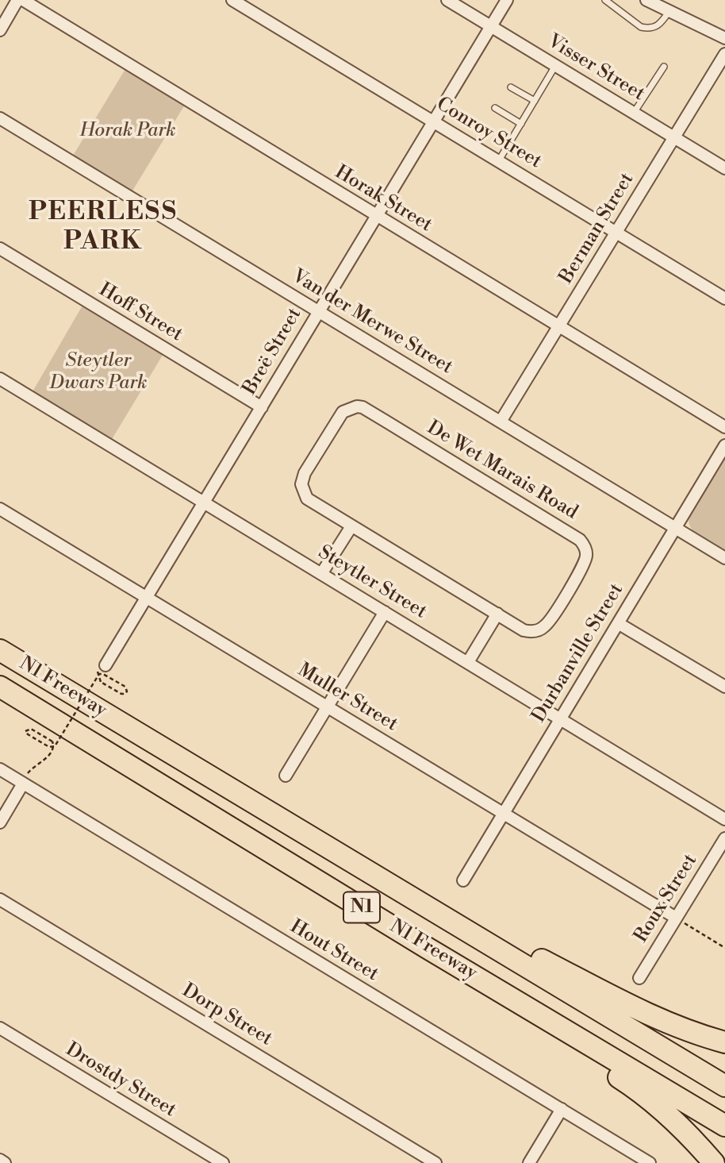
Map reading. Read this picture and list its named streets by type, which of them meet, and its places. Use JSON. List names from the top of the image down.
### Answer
{
  "streets": {
    "highway": ["N1 Freeway", "N1"],
    "street": [
      "Visser Street",
      "Conroy Street",
      "Horak Street",
      "Berman Street",
      "Hoff Street",
      "Van der Merwe Street",
      "Breë Street",
      "De Wet Marais Road",
      "Steytler Street",
      "Durbanville Street",
      "Muller Street",
      "Roux Street",
      "Hout Street",
      "Dorp Street",
      "Drostdy Street"
    ]
  },
  "crossings": [
    ["Visser Street", "Berman Street"],
    ["Visser Street", "Breë Street"],
    ["Conroy Street", "Berman Street"],
    ["Conroy Street", "Breë Street"],
    ["Horak Street", "Berman Street"],
    ["Horak Street", "Breë Street"],
    ["Berman Street", "Van der Merwe Street"],
    ["Hoff Street", "Breë Street"],
    ["Van der Merwe Street", "Breë Street"],
    ["Van der Merwe Street", "Durbanville Street"],
    ["Breë Street", "Steytler Street"],
    ["Breë Street", "Muller Street"],
    ["Steytler Street", "Durbanville Street"],
    ["Durbanville Street", "Muller Street"],
    ["Muller Street", "Roux Street"]
  ],
  "districts": ["PEERLESS PARK"],
  "parks": ["Horak Park", "Steytler Dwars Park"]
}
